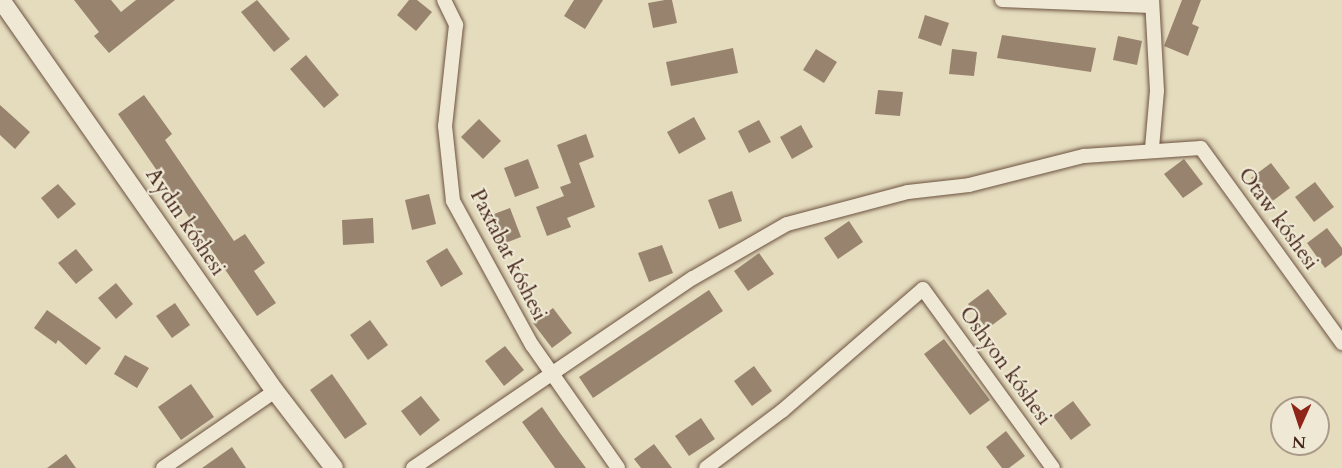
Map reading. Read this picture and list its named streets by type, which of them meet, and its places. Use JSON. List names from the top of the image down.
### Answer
{
  "streets": {
    "street": [
      "Otaw kóshesi",
      "Aydın kóshesi",
      "Paxtabat kóshesi",
      "Oshyon kóshesi"
    ]
  },
  "north": "bottom"
}
